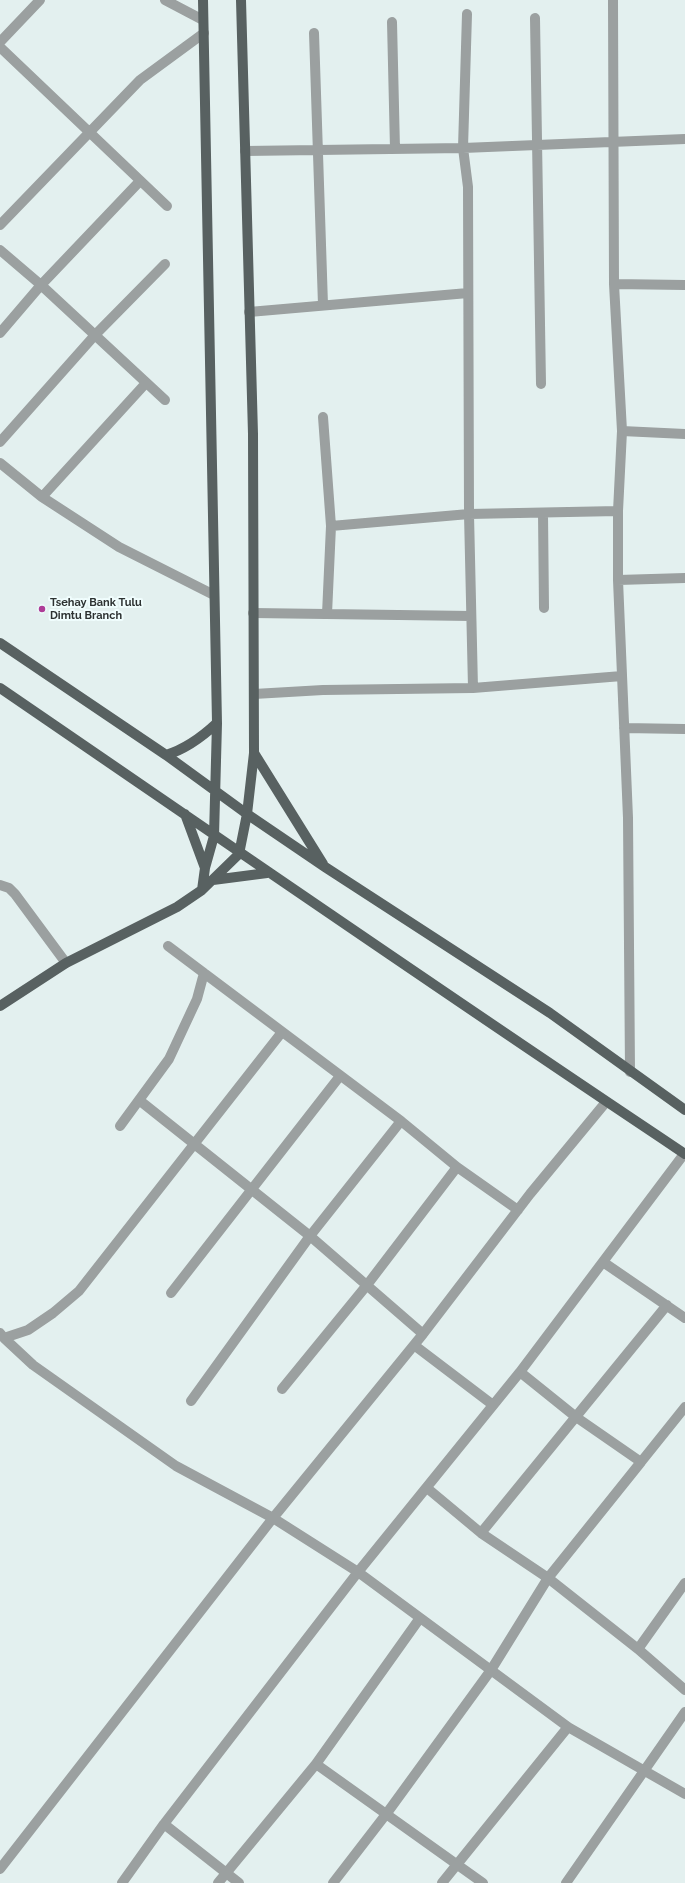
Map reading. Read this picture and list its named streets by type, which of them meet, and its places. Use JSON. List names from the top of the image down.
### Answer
{
  "places": ["Tsehay Bank Tulu Dimtu Branch"]
}
